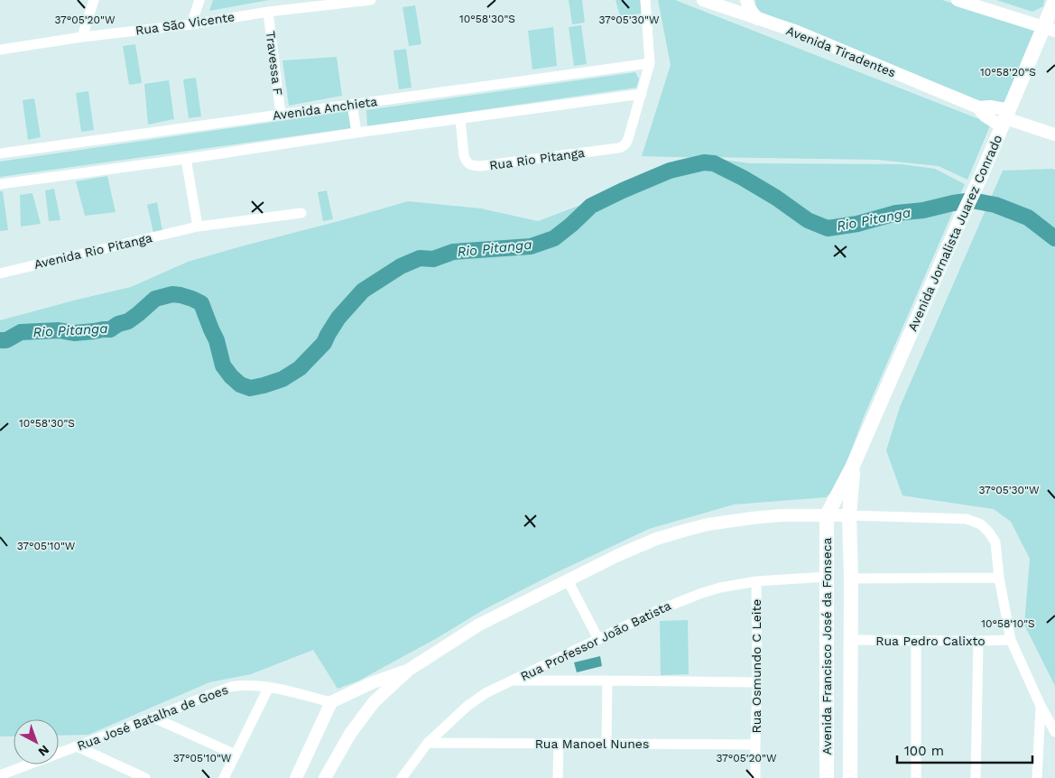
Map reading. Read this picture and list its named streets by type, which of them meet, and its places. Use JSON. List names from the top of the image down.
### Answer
{
  "streets": {
    "main road": ["Avenida Jornalista Juarez Conrado", "Avenida Francisco José da Fonseca"],
    "street": [
      "Rua São Vicente",
      "Avenida Tiradentes",
      "Travessa F",
      "Avenida Anchieta",
      "Rua Rio Pitanga",
      "Avenida Rio Pitanga",
      "Rua Professor João Batista",
      "Rua Pedro Calixto",
      "Rua Osmundo C Leite",
      "Rua José Batalha de Goes",
      "Rua Manoel Nunes"
    ]
  },
  "crossings": [
    ["Rua São Vicente", "Travessa F"],
    ["Avenida Tiradentes", "Avenida Jornalista Juarez Conrado"],
    ["Travessa F", "Avenida Anchieta"],
    ["Avenida Jornalista Juarez Conrado", "Avenida Francisco José da Fonseca"],
    ["Rua Professor João Batista", "Avenida Francisco José da Fonseca"],
    ["Rua Professor João Batista", "Rua Osmundo C Leite"],
    ["Rua Professor João Batista", "Rua Manoel Nunes"],
    ["Rua Pedro Calixto", "Avenida Francisco José da Fonseca"],
    ["Rua Osmundo C Leite", "Rua Manoel Nunes"]
  ],
  "water": ["Rio Pitanga"],
  "scale_bar": "100 m",
  "north": "bottom right",
  "coordinates": [
    "10°58'30\"S",
    "37°05'20\"W",
    "37°05'30\"W",
    "10°58'20\"S",
    "37°05'10\"W",
    "10°58'10\"S"
  ]
}
